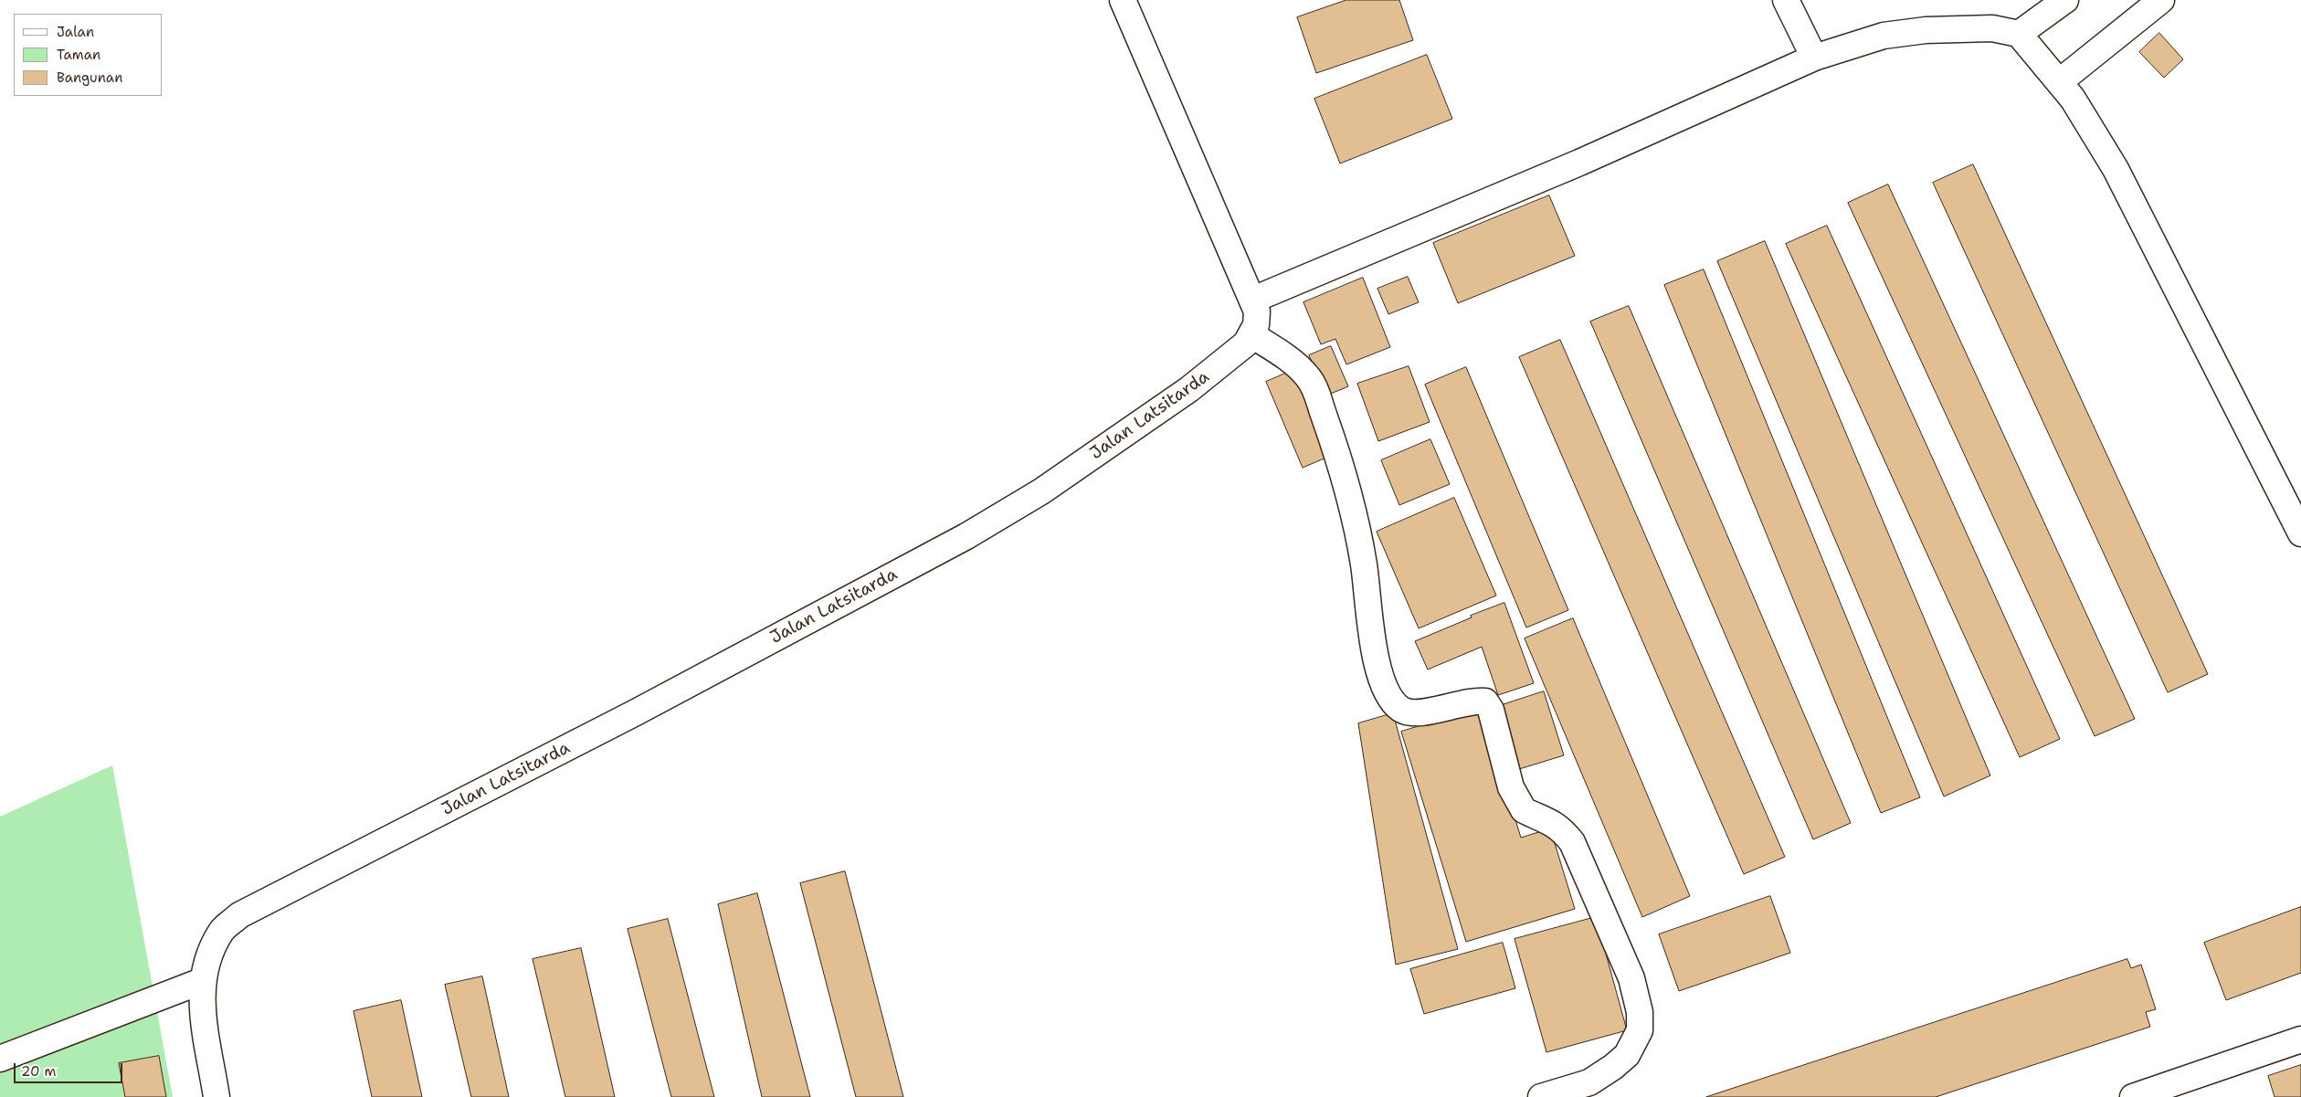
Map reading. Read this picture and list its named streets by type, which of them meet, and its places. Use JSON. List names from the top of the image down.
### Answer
{
  "streets": {
    "street": ["Jalan Latsitarda"]
  },
  "legend": ["Jalan", "Taman", "Bangunan"],
  "scale_bar": "20 m"
}
